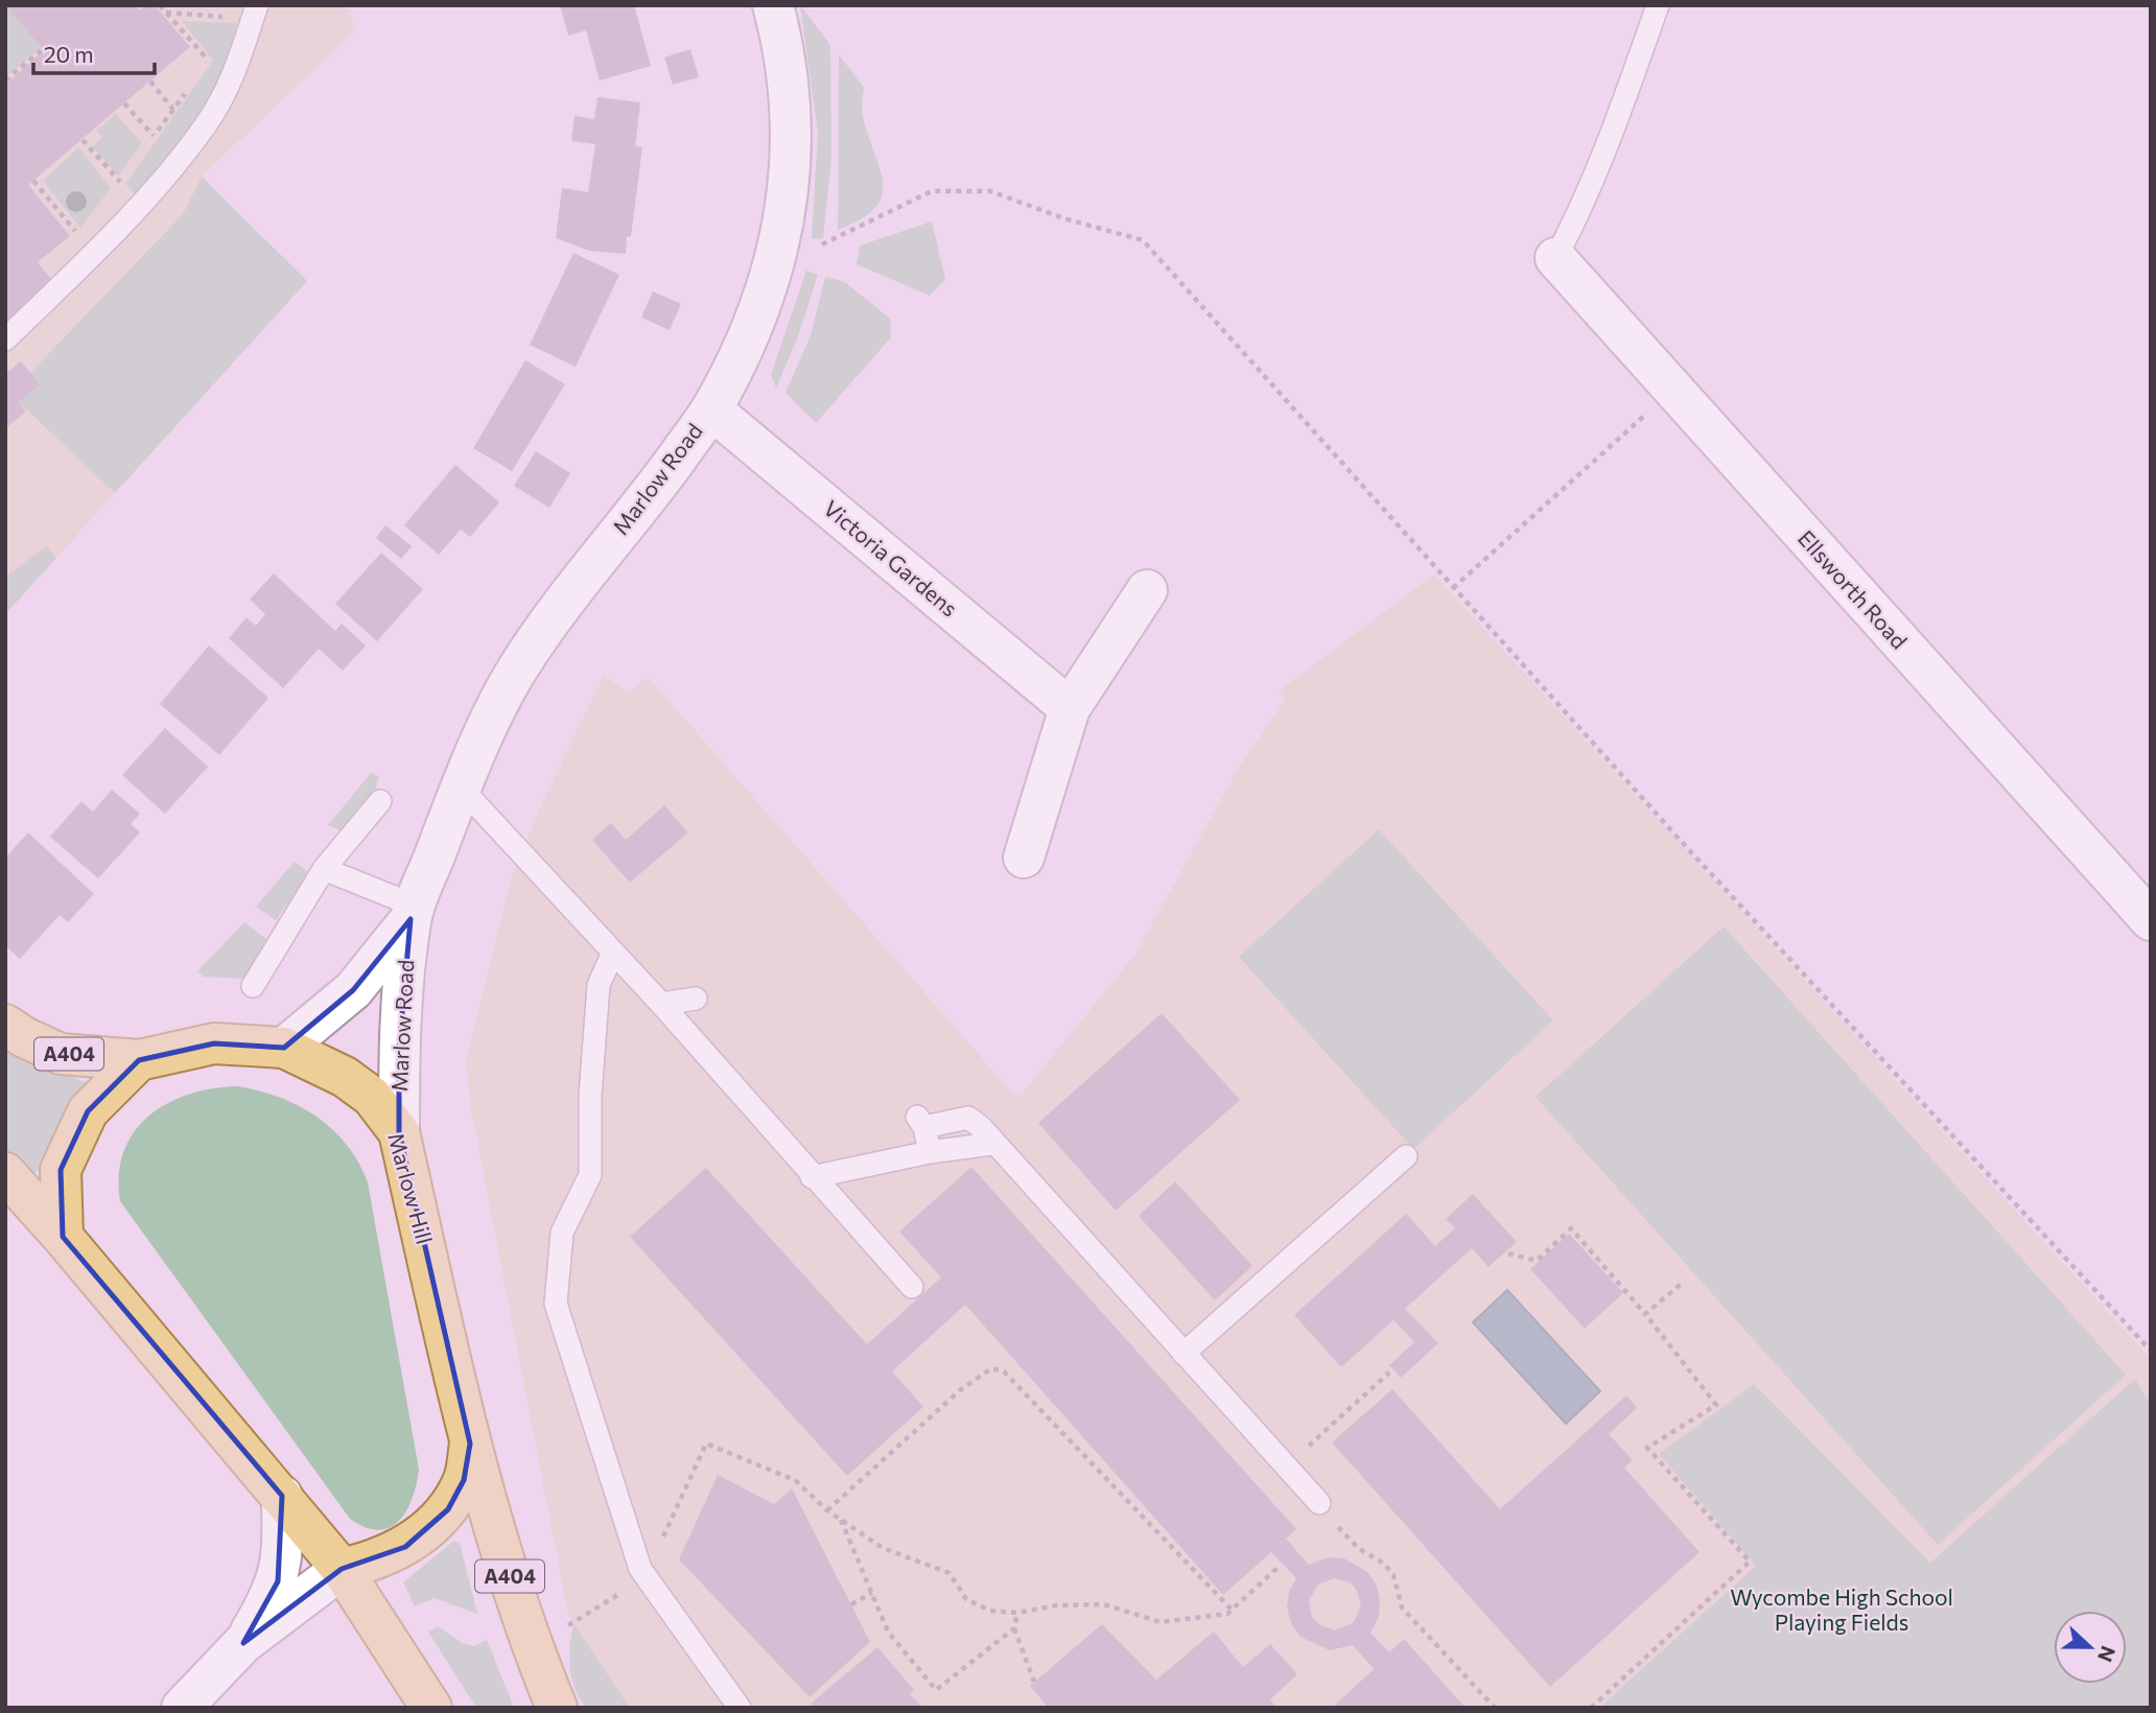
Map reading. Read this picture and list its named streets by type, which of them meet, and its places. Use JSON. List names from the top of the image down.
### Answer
{
  "streets": {
    "main road": ["A404", "Marlow Hill"],
    "street": ["Marlow Road", "Victoria Gardens", "Ellsworth Road"]
  },
  "crossings": [
    ["Marlow Road", "Victoria Gardens"],
    ["Marlow Road", "Marlow Hill"]
  ],
  "parks": ["Wycombe High School Playing Fields"],
  "scale_bar": "20 m",
  "north": "right"
}
